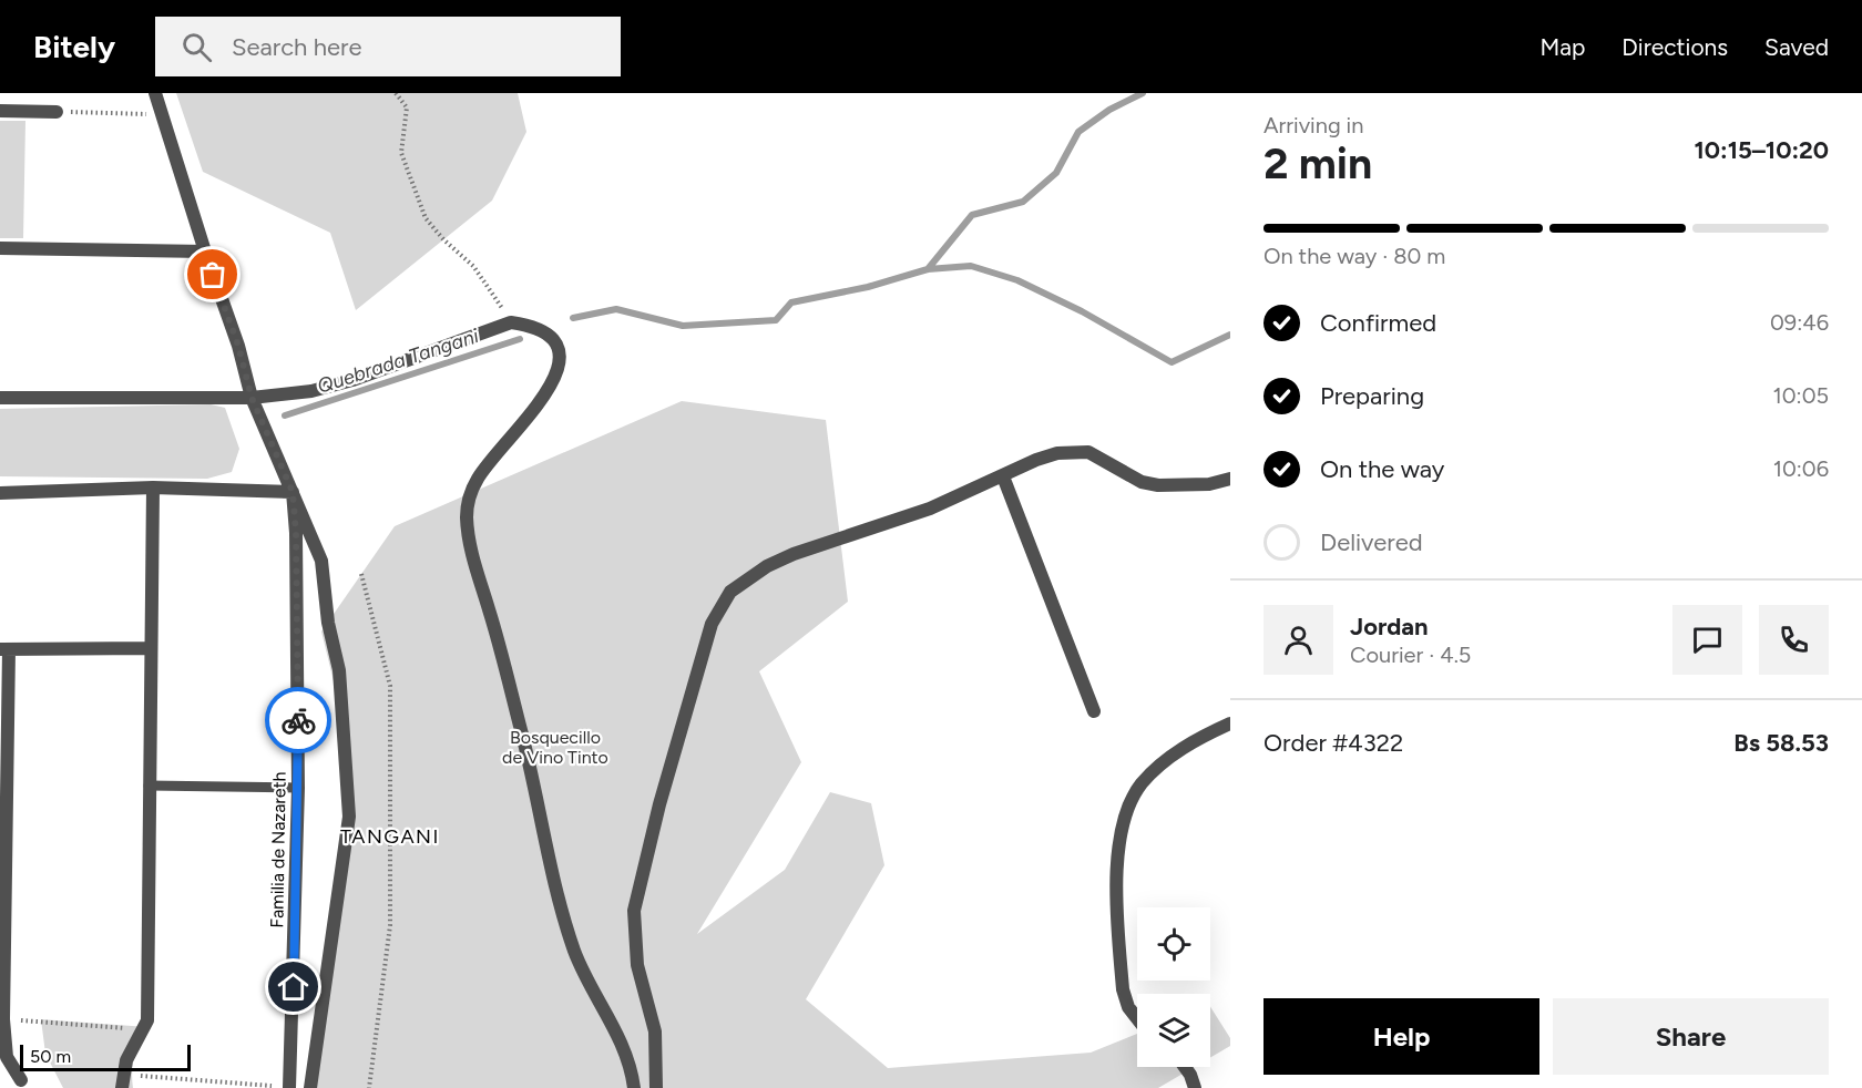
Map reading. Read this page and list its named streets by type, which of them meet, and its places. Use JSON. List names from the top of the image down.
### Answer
{
  "streets": {
    "street": ["Familia de Nazareth"]
  },
  "districts": ["TANGANI"],
  "water": ["Quebrada Tangani"],
  "parks": ["Bosquecillo de Vino Tinto"],
  "scale_bar": "50 m",
  "page": {
    "header": "Bitely",
    "search": "Search here",
    "nav": ["Map", "Directions", "Saved"],
    "heading": ["2 min", "Arriving in", "10:15–10:20"],
    "panel": [
      "Jordan",
      "Courier · 4.5",
      "Order #4322",
      "Bs 58.53"
    ],
    "bar": "On the way · 80 m",
    "list": [
      ["Confirmed", "09:46"],
      ["Preparing", "10:05"],
      ["On the way", "10:06"],
      "Delivered"
    ],
    "buttons": ["Help", "Share"],
    "scale": "50 m"
  }
}
